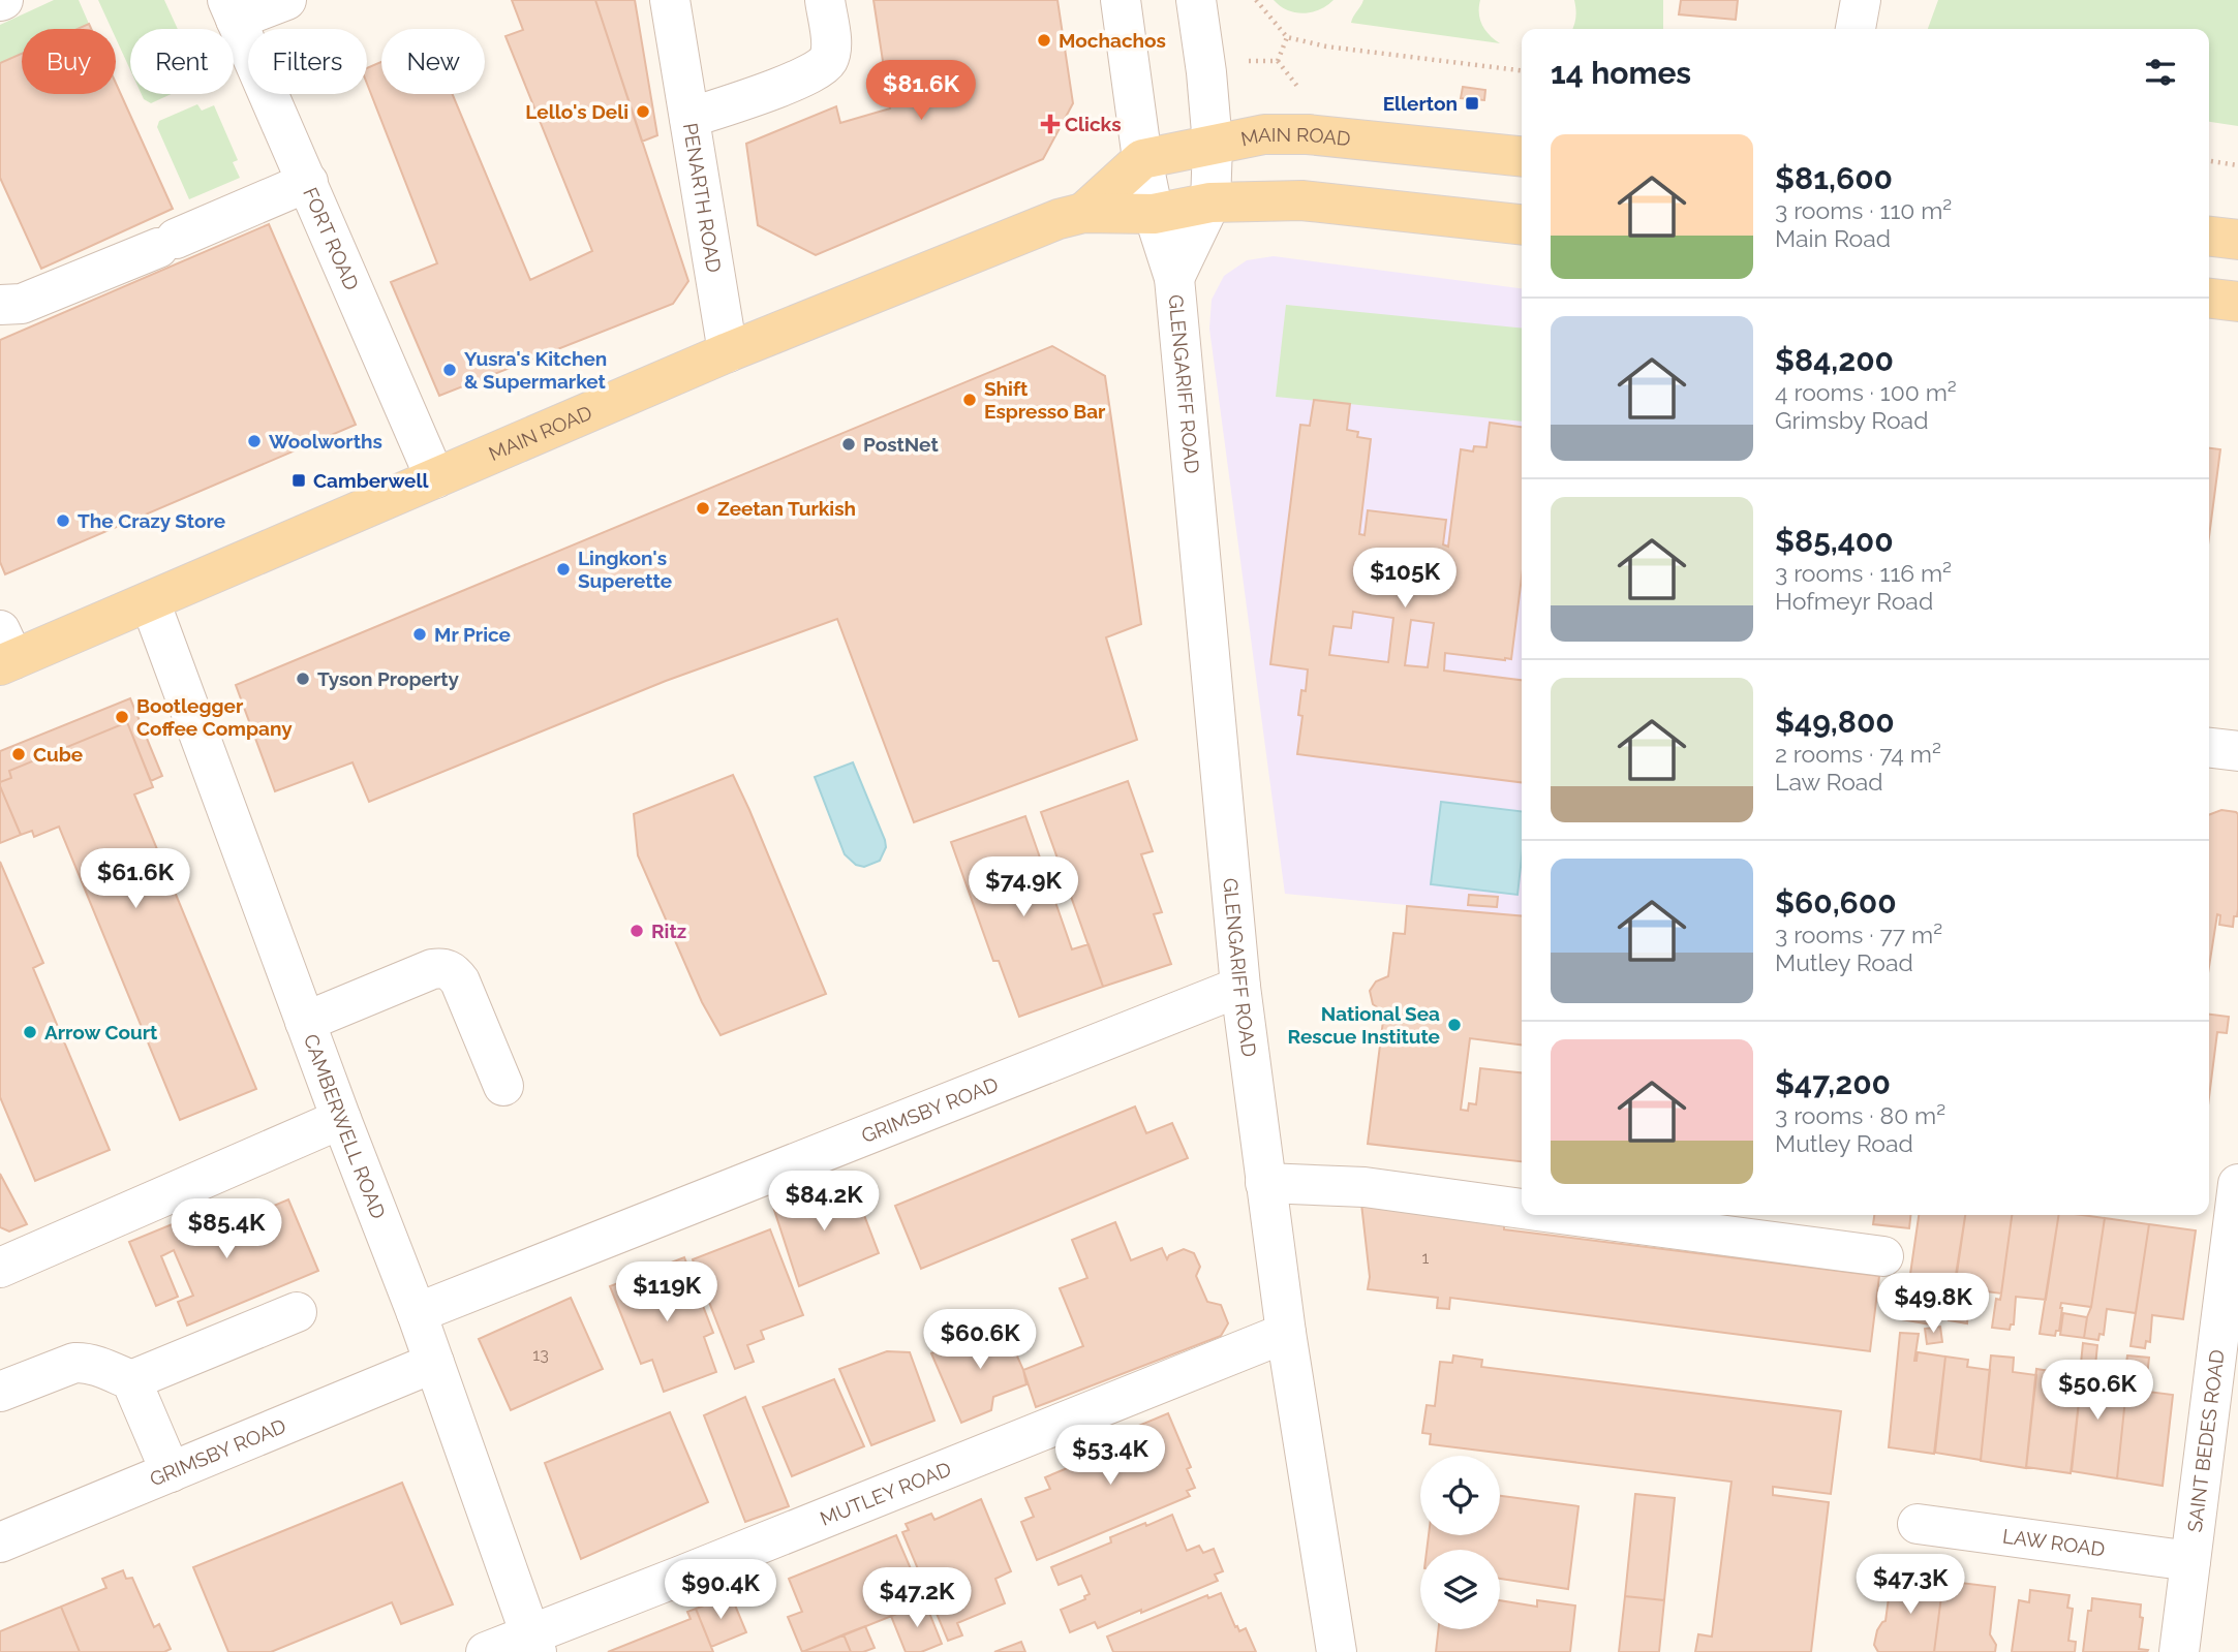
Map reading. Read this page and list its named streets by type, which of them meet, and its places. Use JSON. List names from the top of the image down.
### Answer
{
  "streets": {
    "main road": ["MAIN ROAD"],
    "street": [
      "PENARTH ROAD",
      "FORT ROAD",
      "GLENGARIFF ROAD",
      "GRIMSBY ROAD",
      "CAMBERWELL ROAD",
      "SAINT BEDES ROAD",
      "MUTLEY ROAD",
      "LAW ROAD"
    ]
  },
  "crossings": [
    ["MAIN ROAD", "PENARTH ROAD"],
    ["MAIN ROAD", "FORT ROAD"],
    ["MAIN ROAD", "GLENGARIFF ROAD"],
    ["MAIN ROAD", "CAMBERWELL ROAD"],
    ["GLENGARIFF ROAD", "GRIMSBY ROAD"],
    ["GLENGARIFF ROAD", "MUTLEY ROAD"],
    ["GRIMSBY ROAD", "CAMBERWELL ROAD"],
    ["CAMBERWELL ROAD", "MUTLEY ROAD"],
    ["SAINT BEDES ROAD", "LAW ROAD"]
  ],
  "places": {
    "other": [
      "Mochachos",
      "Lello's Deli",
      "Yusra's Kitchen & Supermarket",
      "Shift Espresso Bar",
      "Woolworths",
      "PostNet",
      "Zeetan Turkish",
      "The Crazy Store",
      "Lingkon's Superette",
      "Mr Price",
      "Tyson Property",
      "Bootlegger Coffee Company",
      "Cube",
      "Ritz",
      "National Sea Rescue Institute",
      "Arrow Court"
    ],
    "transit": ["Ellerton", "Camberwell"],
    "health": ["Clicks"]
  },
  "house_numbers": ["1", "13"],
  "page": {
    "chip": [
      "Buy",
      "Rent",
      "Filters",
      "New"
    ],
    "heading": "14 homes",
    "price": [
      "$81.6K",
      "$105K",
      "$61.6K",
      "$74.9K",
      "$84.2K",
      "$85.4K",
      "$119K",
      "$49.8K",
      "$60.6K",
      "$50.6K",
      "$53.4K",
      "$47.3K",
      "$90.4K",
      "$47.2K"
    ],
    "list": [
      {
        "name": "$81,600",
        "note": "3 rooms · 110 m² · Main Road"
      },
      {
        "name": "$84,200",
        "note": "4 rooms · 100 m² · Grimsby Road"
      },
      {
        "name": "$85,400",
        "note": "3 rooms · 116 m² · Hofmeyr Road"
      },
      {
        "name": "$49,800",
        "note": "2 rooms · 74 m² · Law Road"
      },
      {
        "name": "$60,600",
        "note": "3 rooms · 77 m² · Mutley Road"
      },
      {
        "name": "$47,200",
        "note": "3 rooms · 80 m² · Mutley Road"
      }
    ]
  }
}
